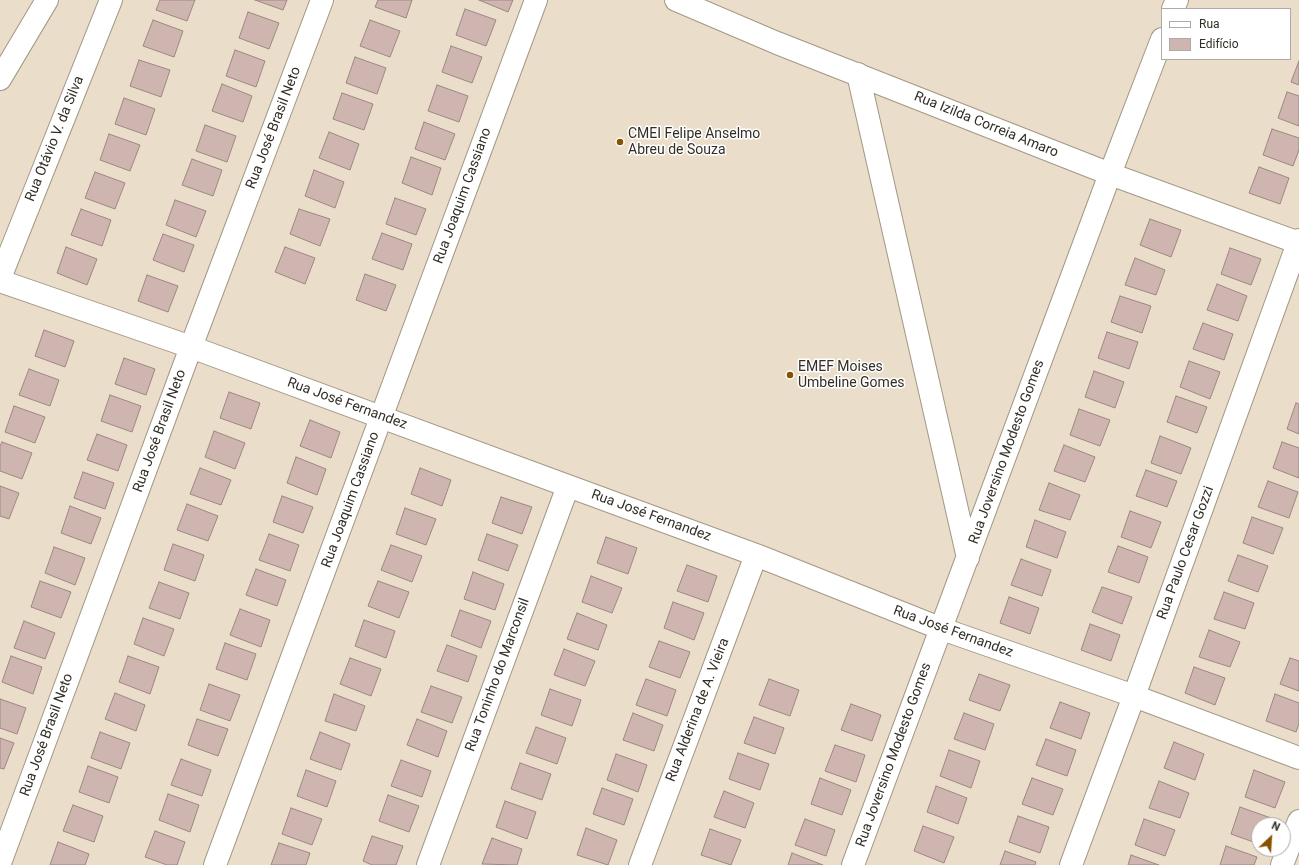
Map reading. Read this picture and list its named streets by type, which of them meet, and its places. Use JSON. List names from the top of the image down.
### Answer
{
  "streets": {
    "street": [
      "Rua Izilda Correia Amaro",
      "Rua José Brasil Neto",
      "Rua Otávio V. da Silva",
      "Rua Joaquim Cassiano",
      "Rua José Fernandez",
      "Rua Joversino Modesto Gomes",
      "Rua Paulo Cesar Gozzi",
      "Rua Toninho do Marconsil",
      "Rua Alderina de A. Vieira"
    ]
  },
  "crossings": [
    ["Rua Izilda Correia Amaro", "Rua Joversino Modesto Gomes"],
    ["Rua Izilda Correia Amaro", "Rua Paulo Cesar Gozzi"],
    ["Rua José Brasil Neto", "Rua José Fernandez"],
    ["Rua Otávio V. da Silva", "Rua José Fernandez"],
    ["Rua Joaquim Cassiano", "Rua José Fernandez"],
    ["Rua José Fernandez", "Rua Joversino Modesto Gomes"],
    ["Rua José Fernandez", "Rua Paulo Cesar Gozzi"],
    ["Rua José Fernandez", "Rua Toninho do Marconsil"],
    ["Rua José Fernandez", "Rua Alderina de A. Vieira"]
  ],
  "places": ["CMEI Felipe Anselmo Abreu de Souza", "EMEF Moises Umbeline Gomes"],
  "legend": ["Rua", "Edifício"],
  "north": "top right"
}
